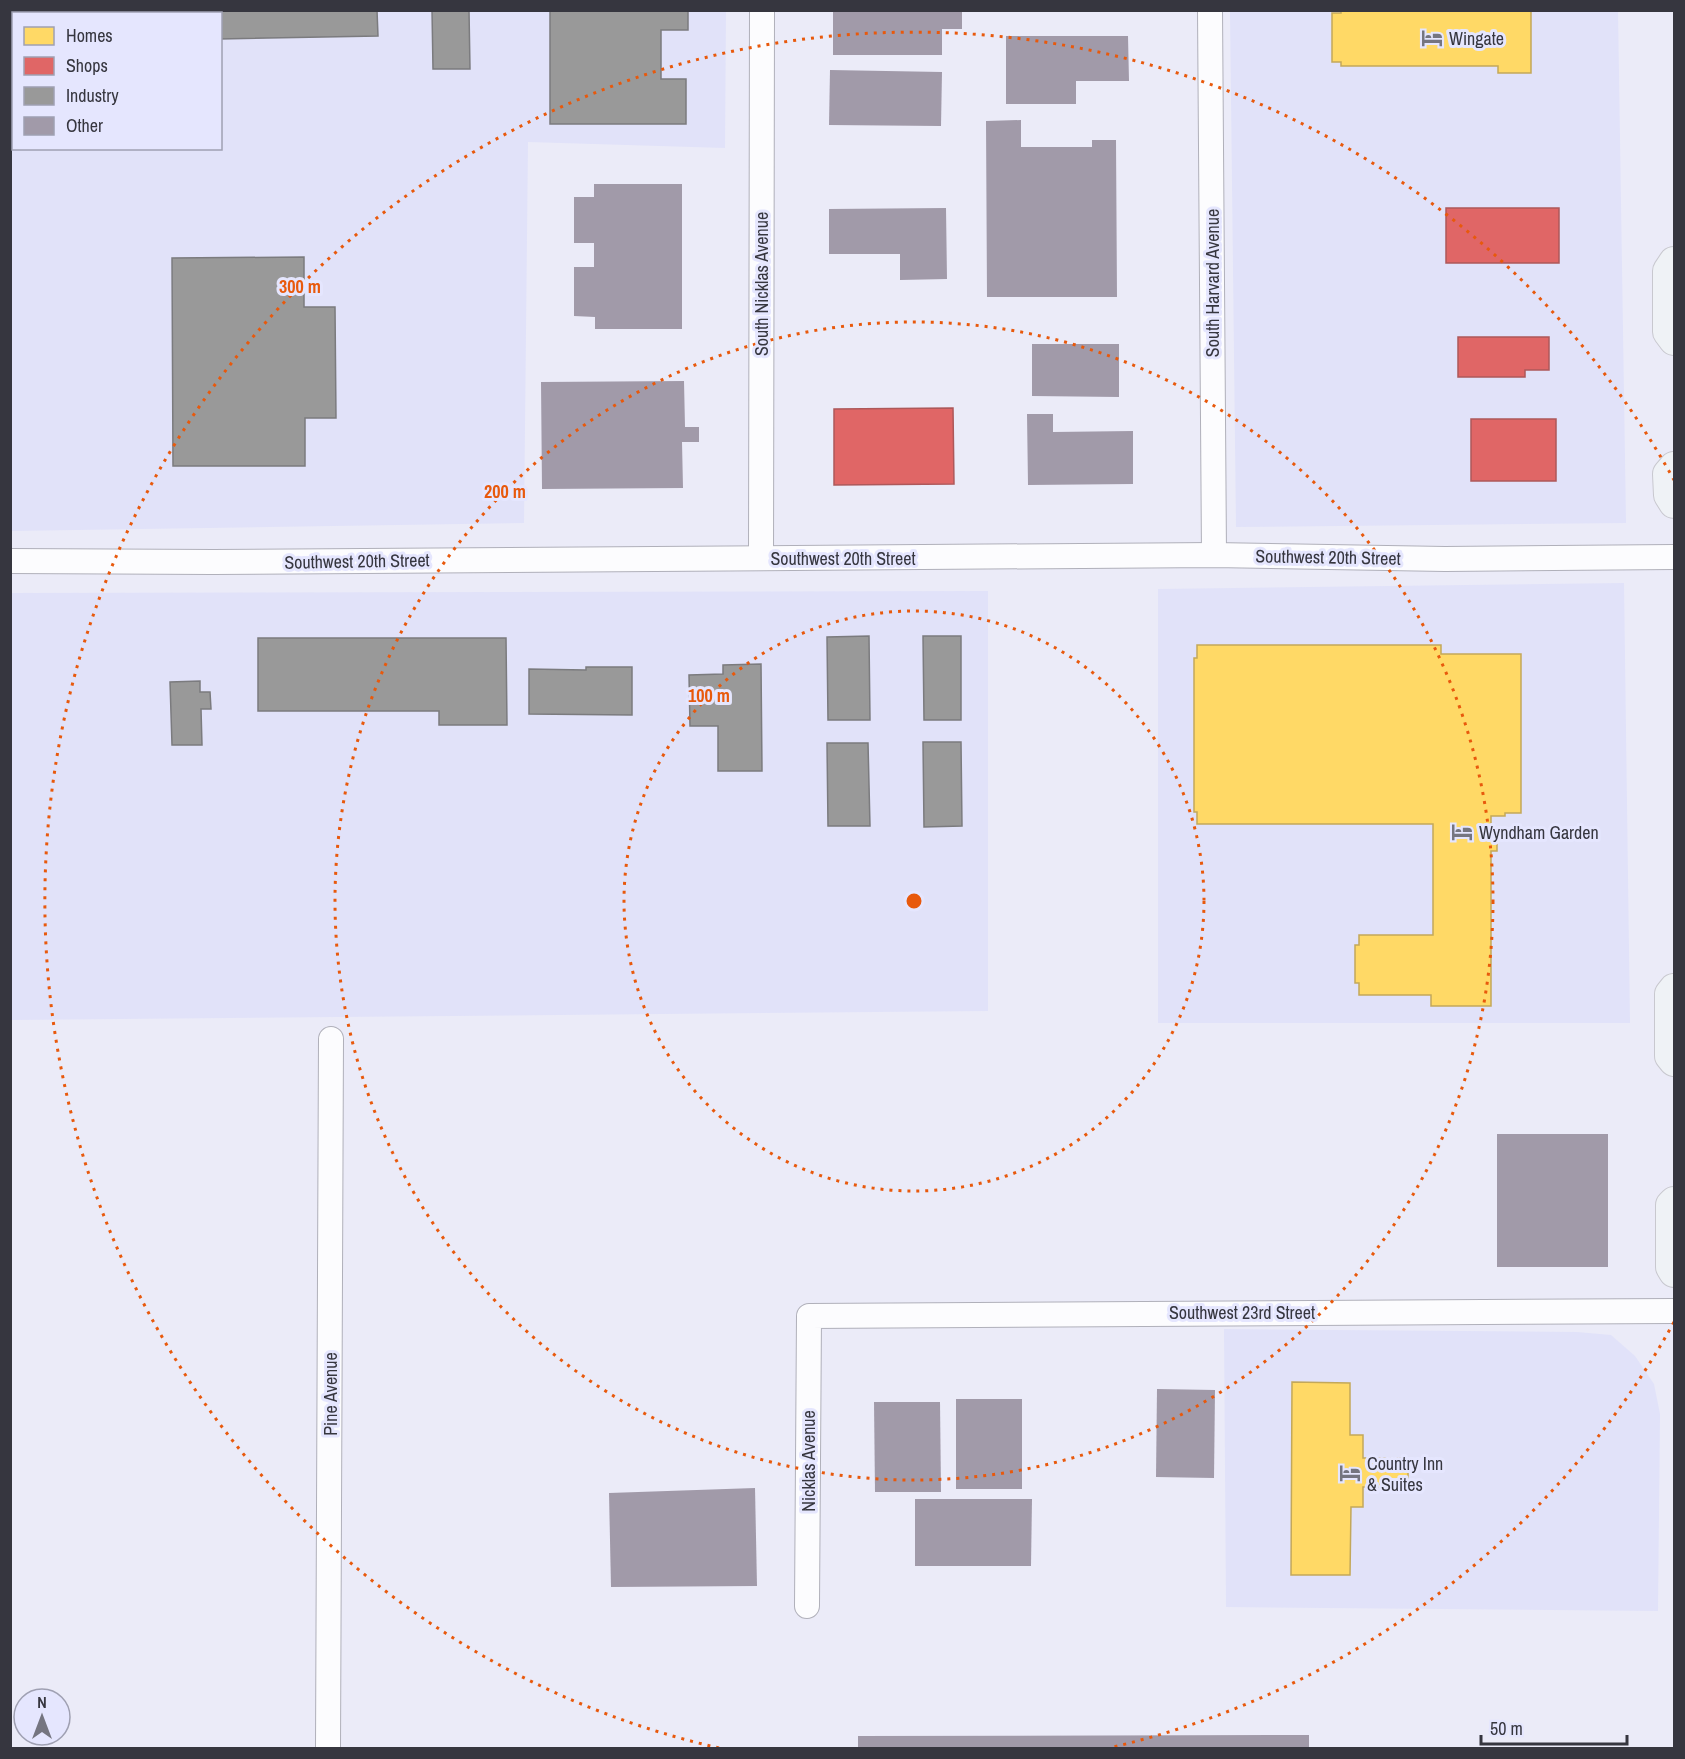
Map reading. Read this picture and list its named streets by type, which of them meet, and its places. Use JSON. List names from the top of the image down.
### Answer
{
  "streets": {
    "street": [
      "South Harvard Avenue",
      "South Nicklas Avenue",
      "Southwest 20th Street",
      "Southwest 23rd Street",
      "Pine Avenue",
      "Nicklas Avenue"
    ]
  },
  "crossings": [
    ["South Harvard Avenue", "Southwest 20th Street"],
    ["South Nicklas Avenue", "Southwest 20th Street"],
    ["Southwest 23rd Street", "Nicklas Avenue"]
  ],
  "places": {
    "hotel": ["Wingate", "Wyndham Garden", "Country Inn & Suites"]
  },
  "legend": [
    "Homes",
    "Shops",
    "Industry",
    "Other"
  ],
  "scale_bar": "50 m",
  "north": "top",
  "rings": ["300 m", "200 m", "100 m"]
}
